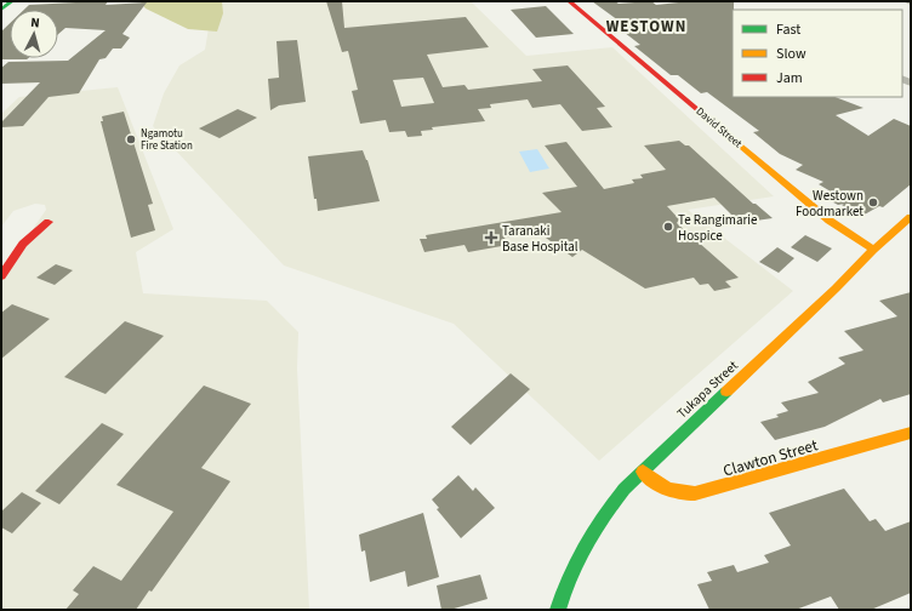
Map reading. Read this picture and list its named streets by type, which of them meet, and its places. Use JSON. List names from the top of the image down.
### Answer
{
  "streets": {
    "street": ["David Street", "Tukapa Street", "Clawton Street"]
  },
  "crossings": [
    ["David Street", "Tukapa Street"],
    ["Tukapa Street", "Clawton Street"]
  ],
  "districts": ["WESTOWN"],
  "places": {
    "other": ["Ngamotu Fire Station", "Westown Foodmarket", "Te Rangimarie Hospice"],
    "health": ["Taranaki Base Hospital"]
  },
  "legend": ["Fast", "Slow", "Jam"],
  "north": "top"
}
